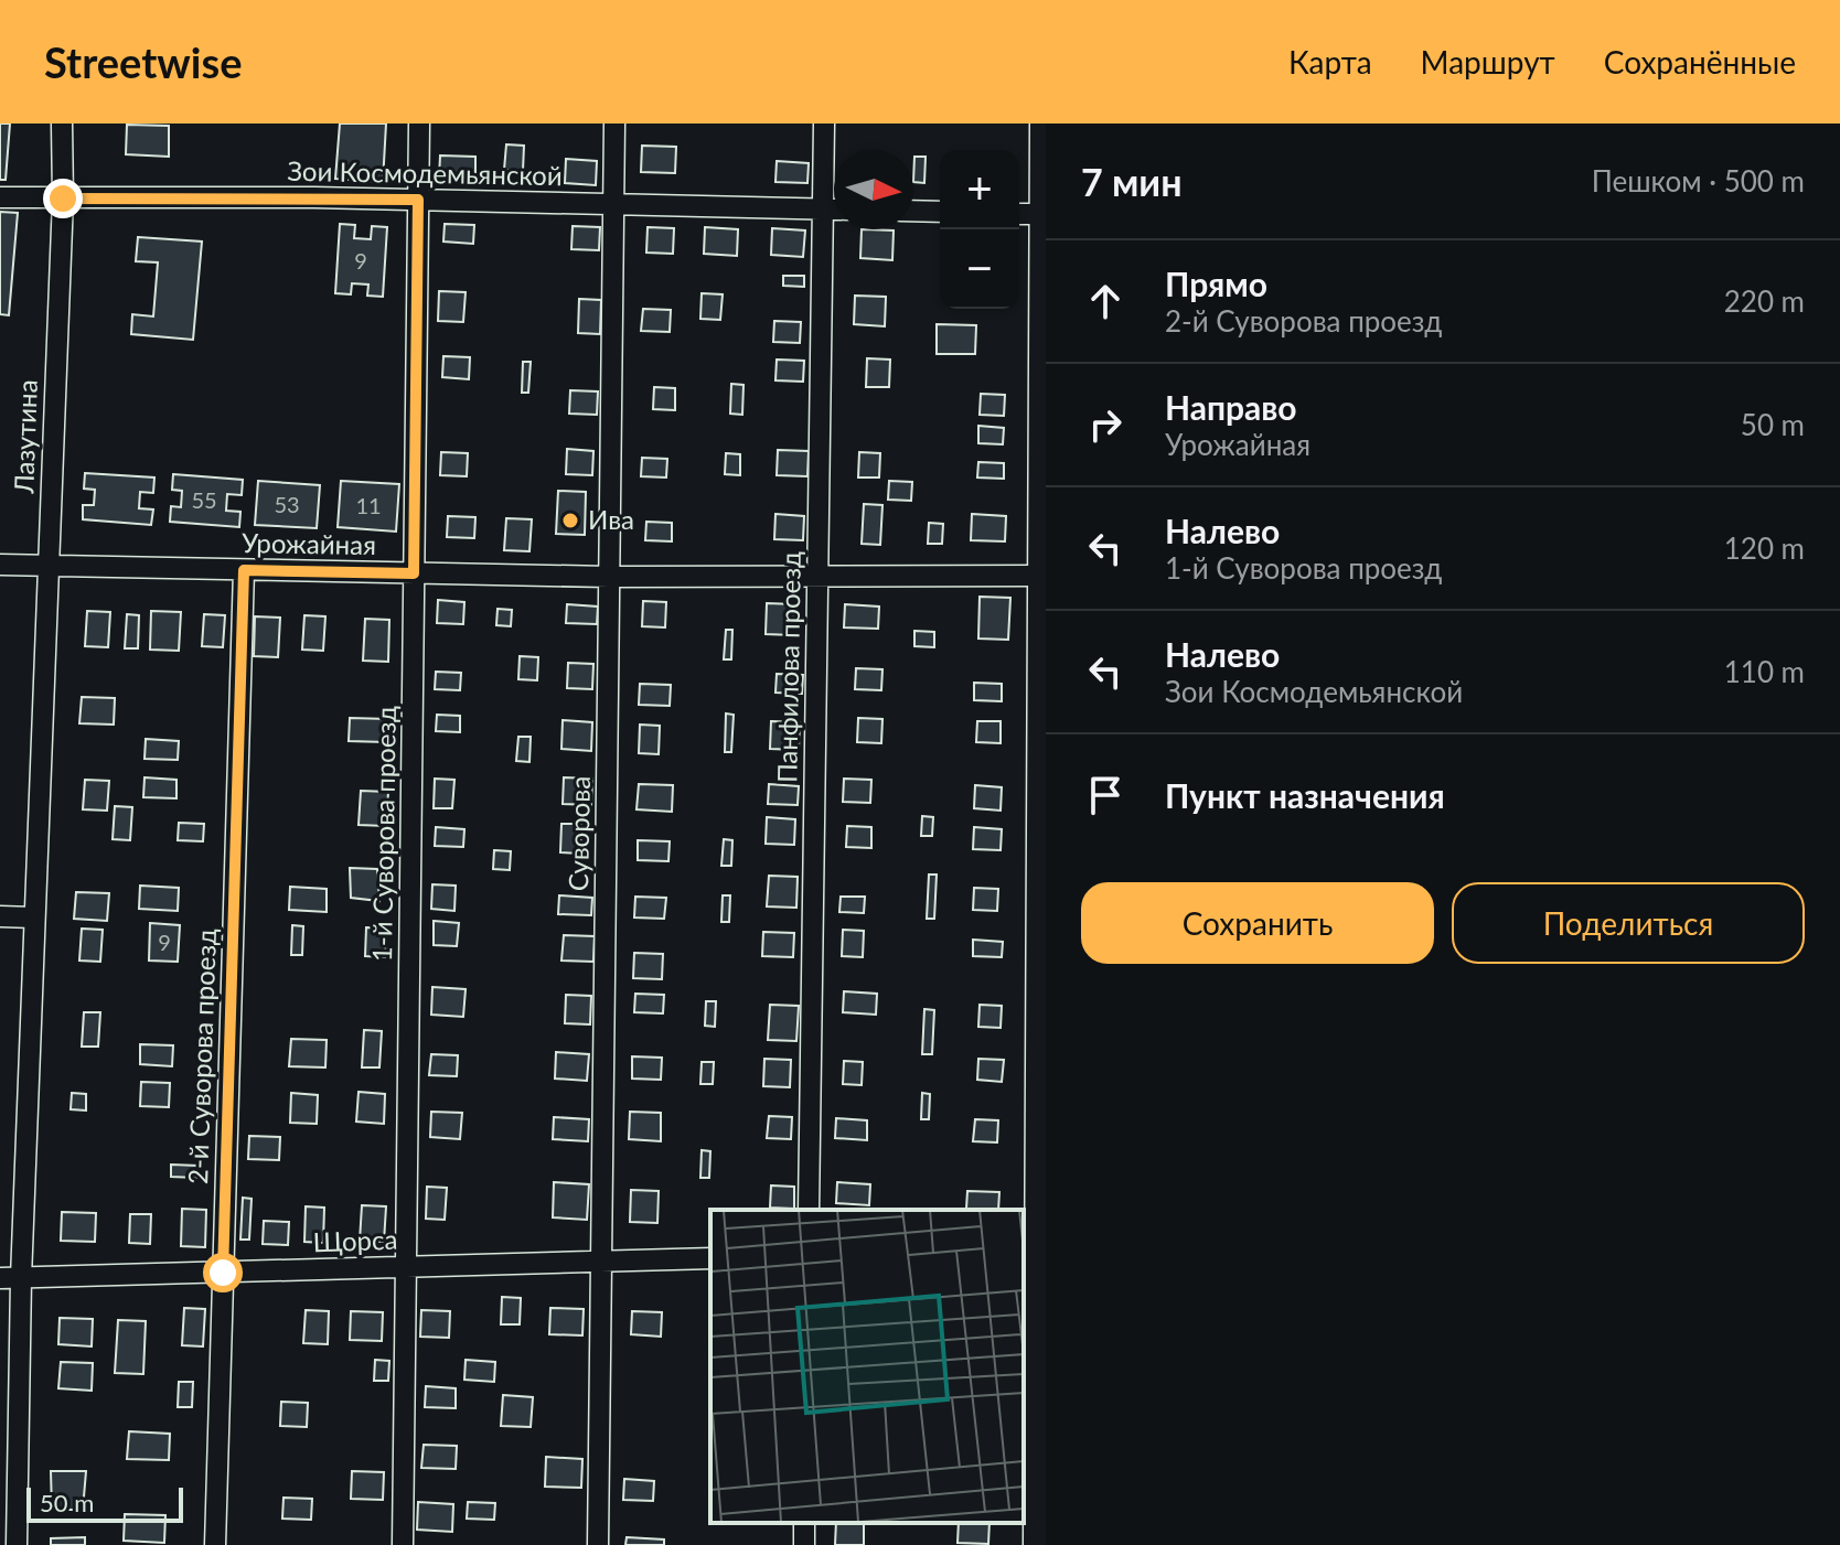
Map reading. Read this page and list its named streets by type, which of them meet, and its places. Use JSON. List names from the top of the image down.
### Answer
{
  "streets": {
    "street": [
      "Зои Космодемьянской",
      "Лазутина",
      "Урожайная",
      "Панфилова проезд",
      "1-й Суворова проезд",
      "Суворова",
      "2-й Суворова проезд",
      "Щорса"
    ]
  },
  "crossings": [
    ["Зои Космодемьянской", "Лазутина"],
    ["Зои Космодемьянской", "Панфилова проезд"],
    ["Зои Космодемьянской", "1-й Суворова проезд"],
    ["Зои Космодемьянской", "Суворова"],
    ["Лазутина", "Урожайная"],
    ["Лазутина", "Щорса"],
    ["Урожайная", "Панфилова проезд"],
    ["Урожайная", "1-й Суворова проезд"],
    ["Урожайная", "Суворова"],
    ["Урожайная", "2-й Суворова проезд"],
    ["1-й Суворова проезд", "Щорса"],
    ["Суворова", "Щорса"],
    ["2-й Суворова проезд", "Щорса"]
  ],
  "places": ["Ива"],
  "house_numbers": [
    "9",
    "55",
    "53",
    "11",
    "9"
  ],
  "scale_bar": "50 m",
  "north": "right",
  "page": {
    "header": "Streetwise",
    "nav": ["Карта", "Маршрут", "Сохранённые"],
    "heading": ["7 мин", "Пешком · 500 m"],
    "map_buttons": ["+", "−"],
    "list": [
      ["Прямо", "2-й Суворова проезд", "220 m"],
      ["Направо", "Урожайная", "50 m"],
      ["Налево", "1-й Суворова проезд", "120 m"],
      ["Налево", "Зои Космодемьянской", "110 m"],
      "Пункт назначения"
    ],
    "buttons": ["Сохранить", "Поделиться"],
    "scale": "50 m"
  }
}
